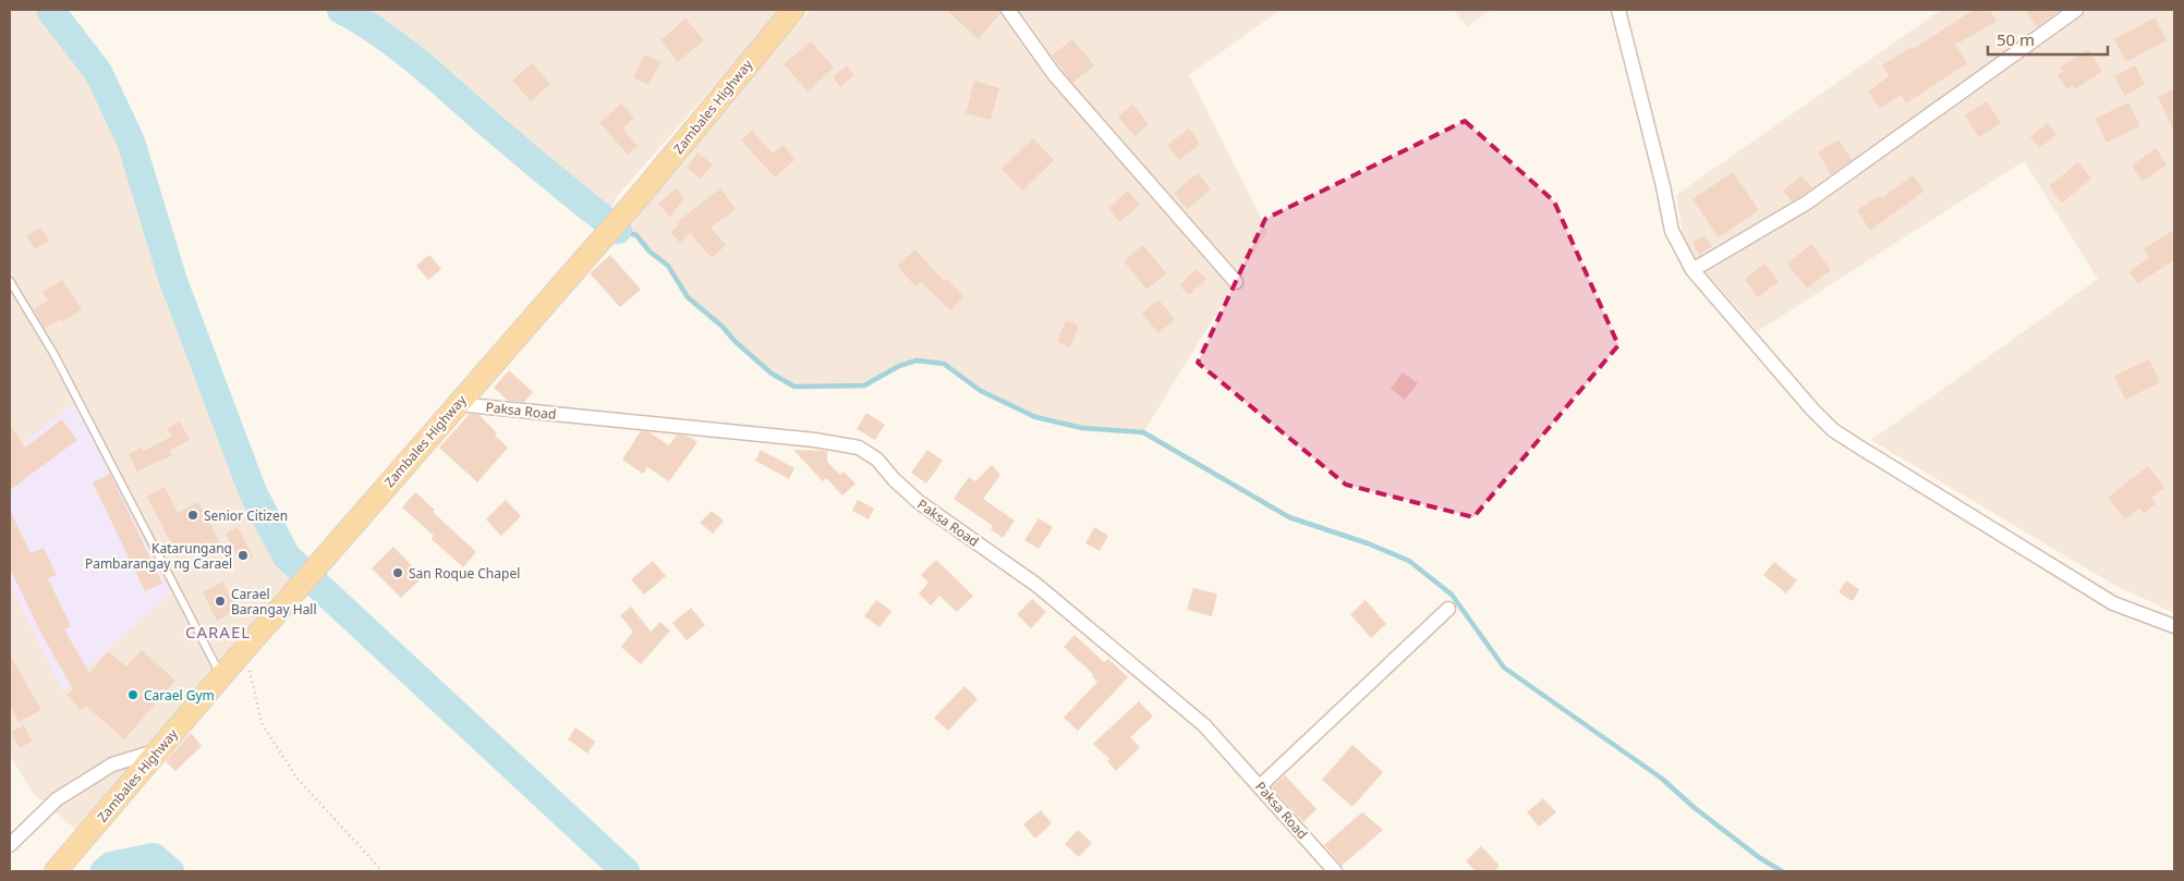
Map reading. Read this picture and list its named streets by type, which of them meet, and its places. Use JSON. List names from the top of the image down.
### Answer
{
  "streets": {
    "main road": ["Zambales Highway"],
    "street": ["Paksa Road"]
  },
  "crossings": [
    ["Zambales Highway", "Paksa Road"]
  ],
  "districts": ["CARAEL"],
  "places": [
    "Senior Citizen",
    "Katarungang Pambarangay ng Carael",
    "San Roque Chapel",
    "Carael Barangay Hall",
    "Carael Gym"
  ],
  "scale_bar": "50 m"
}
